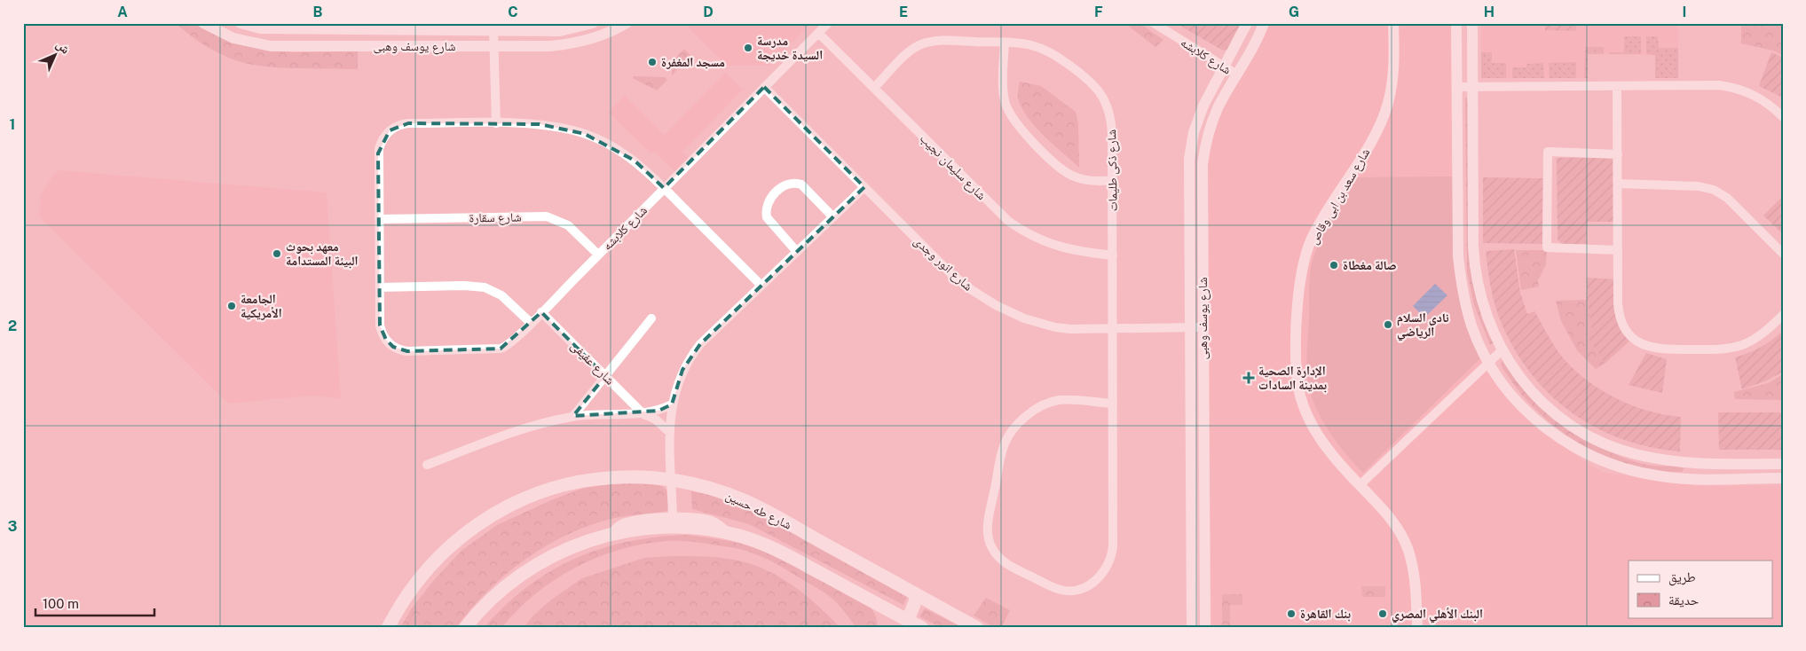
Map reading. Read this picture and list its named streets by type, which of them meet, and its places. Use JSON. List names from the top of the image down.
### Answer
{
  "streets": {
    "main road": ["شارع طه حسين"],
    "street": [
      "شارع يوسف وهبى",
      "شارع كلابشه",
      "شارع سليمان نجيب",
      "شارع ذكى طليمات",
      "شارع سعد بن ابى وقاص",
      "شارع سقارة",
      "شارع انور وجدى",
      "شارع عفيفى"
    ]
  },
  "crossings": [
    ["شارع يوسف وهبى", "شارع كلابشه"],
    ["شارع يوسف وهبى", "شارع انور وجدى"],
    ["شارع كلابشه", "شارع سليمان نجيب"],
    ["شارع كلابشه", "شارع سقارة"],
    ["شارع كلابشه", "شارع انور وجدى"],
    ["شارع كلابشه", "شارع عفيفى"],
    ["شارع سليمان نجيب", "شارع ذكى طليمات"],
    ["شارع ذكى طليمات", "شارع انور وجدى"]
  ],
  "places": {
    "other": [
      "مدرسة السيدة خديجة",
      "مسجد المغفرة",
      "معهد بحوث البيئة المستدامة",
      "صالة مغطاة",
      "الجامعة الأمريكية",
      "نادي السلام الرياضي",
      "بنك القاهرة",
      "البنك الأهلي المصري"
    ],
    "health": ["الإدارة الصحية بمدينة السادات"]
  },
  "legend": ["طريق", "حديقة"],
  "scale_bar": "100 m",
  "north": "top right",
  "grid": {
    "columns": [
      "A",
      "B",
      "C",
      "D",
      "E",
      "F",
      "G",
      "H",
      "I"
    ],
    "rows": ["1", "2", "3"]
  }
}
